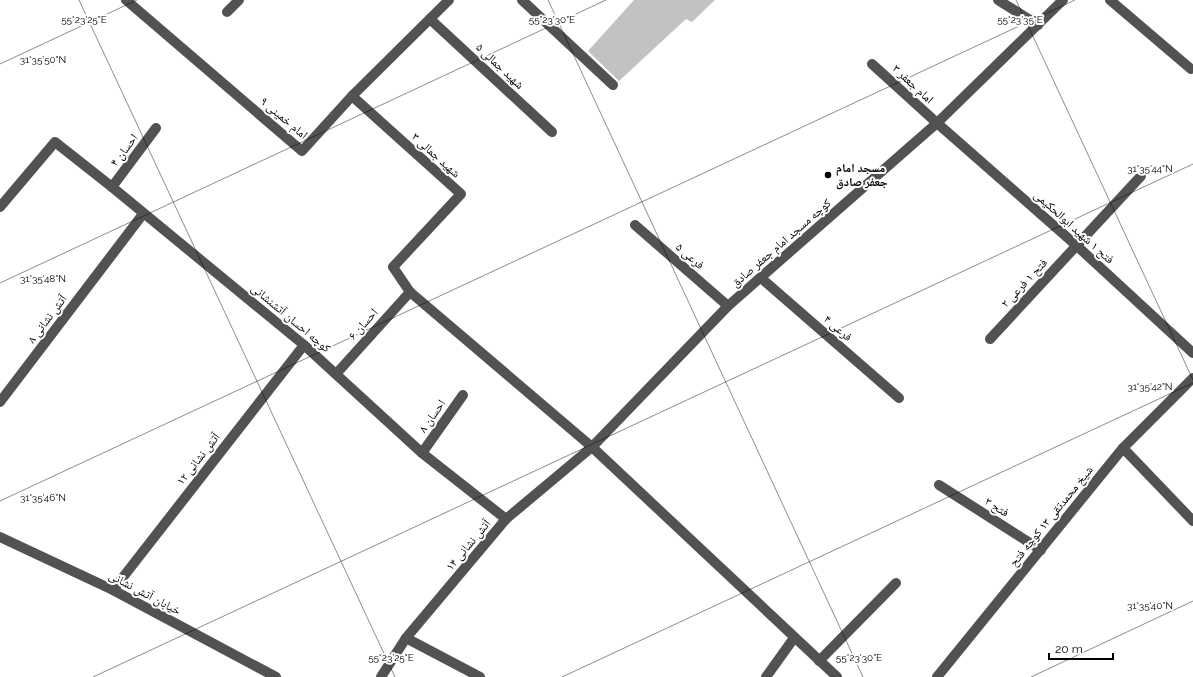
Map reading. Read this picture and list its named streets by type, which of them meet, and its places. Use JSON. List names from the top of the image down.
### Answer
{
  "streets": {
    "street": [
      "شهید جمالی ۵",
      "امام جعفر ۳",
      "امام خمینی ۹",
      "احسان ۴",
      "شهید جمالی ۳",
      "فتح ۱ شهید ابوالحکیمی",
      "کوچه مسجد امام جعفر صادق",
      "فرعی ۵",
      "فتح ۱ فرعی ۲",
      "کوچه احسان آتشنشانی",
      "آتش نشانی ۸",
      "احسان ۶",
      "فرعی ۴",
      "احسان ۸",
      "آتش نشانی ۱۲",
      "فتح ۳",
      "شیخ محمدتقی ۱۳ کوچه فتح",
      "آتش نشانی ۱۴",
      "خیابان آتش نشانی"
    ]
  },
  "crossings": [
    ["شهید جمالی ۵", "امام خمینی ۹"],
    ["امام جعفر ۳", "فتح ۱ شهید ابوالحکیمی"],
    ["امام جعفر ۳", "کوچه مسجد امام جعفر صادق"],
    ["امام خمینی ۹", "شهید جمالی ۳"],
    ["احسان ۴", "کوچه احسان آتشنشانی"],
    ["شهید جمالی ۳", "احسان ۶"],
    ["فتح ۱ شهید ابوالحکیمی", "کوچه مسجد امام جعفر صادق"],
    ["فتح ۱ شهید ابوالحکیمی", "فتح ۱ فرعی ۲"],
    ["کوچه مسجد امام جعفر صادق", "فرعی ۵"],
    ["کوچه مسجد امام جعفر صادق", "فرعی ۴"],
    ["کوچه مسجد امام جعفر صادق", "آتش نشانی ۱۴"],
    ["کوچه احسان آتشنشانی", "آتش نشانی ۸"],
    ["کوچه احسان آتشنشانی", "احسان ۶"],
    ["کوچه احسان آتشنشانی", "احسان ۸"],
    ["کوچه احسان آتشنشانی", "آتش نشانی ۱۲"],
    ["کوچه احسان آتشنشانی", "آتش نشانی ۱۴"],
    ["آتش نشانی ۱۲", "خیابان آتش نشانی"],
    ["فتح ۳", "شیخ محمدتقی ۱۳ کوچه فتح"]
  ],
  "places": ["مسجد امام جعفر صادق"],
  "scale_bar": "20 m",
  "coordinates": [
    "55°23'25\"E",
    "55°23'30\"E",
    "55°23'35\"E",
    "31°35'50\"N",
    "31°35'44\"N",
    "31°35'48\"N",
    "31°35'42\"N",
    "31°35'46\"N",
    "31°35'40\"N"
  ]
}
